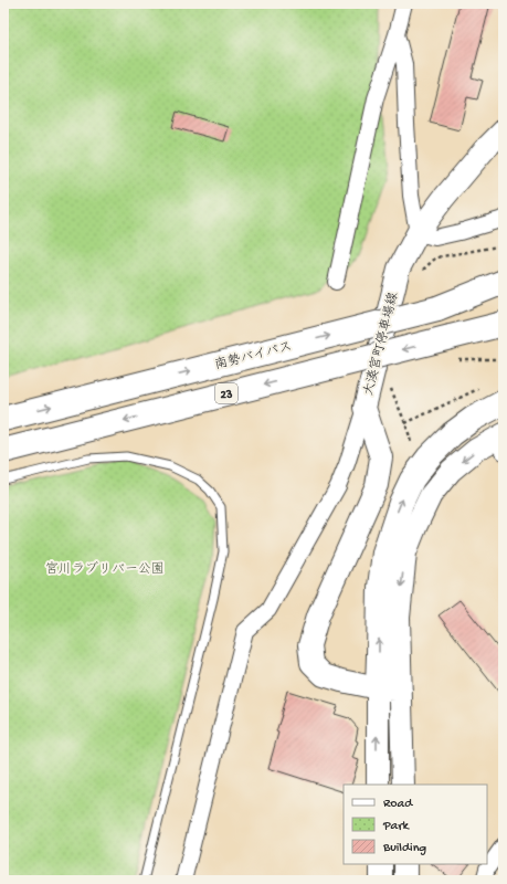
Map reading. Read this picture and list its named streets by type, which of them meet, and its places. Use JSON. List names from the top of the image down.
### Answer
{
  "streets": {
    "highway": ["南勢バイパス", "23"],
    "main road": ["大湊宮町停車場線"]
  },
  "parks": ["宮川ラブリバー公園"],
  "legend": ["Road", "Park", "Building"]
}
